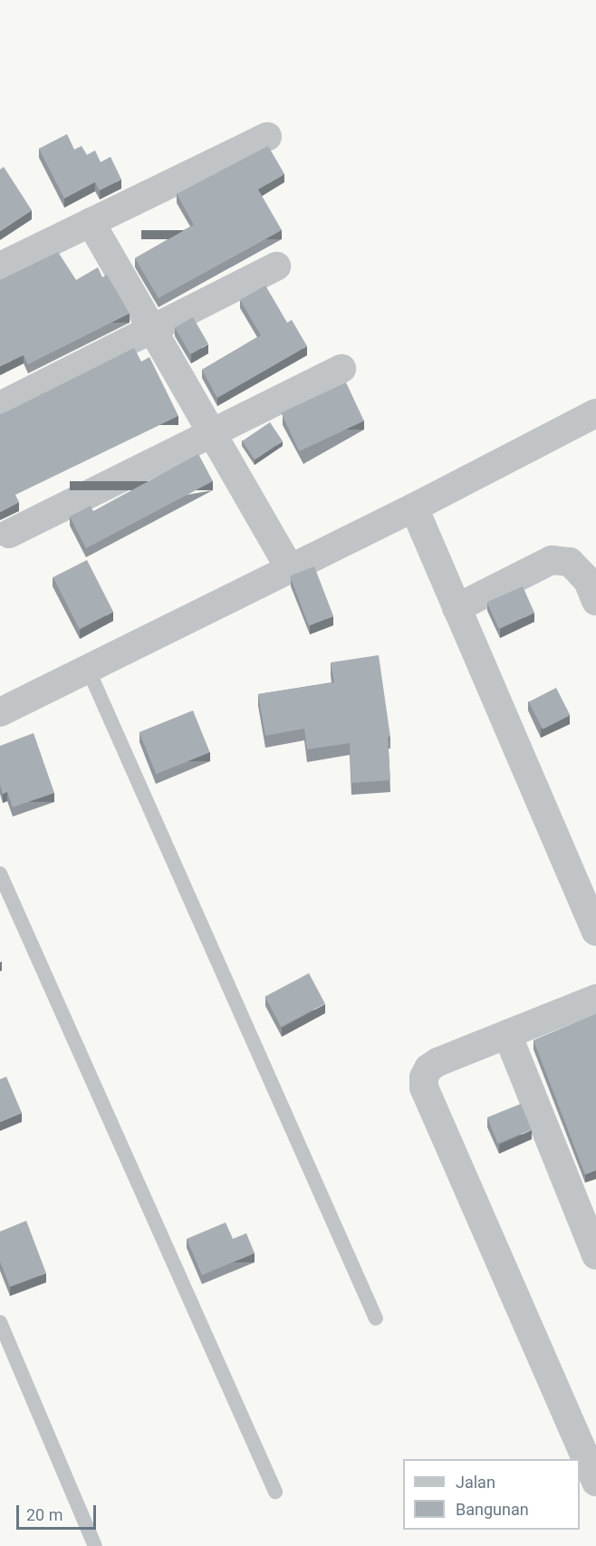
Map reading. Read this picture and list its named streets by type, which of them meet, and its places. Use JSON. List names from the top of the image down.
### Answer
{
  "legend": ["Jalan", "Bangunan"],
  "scale_bar": "20 m"
}
